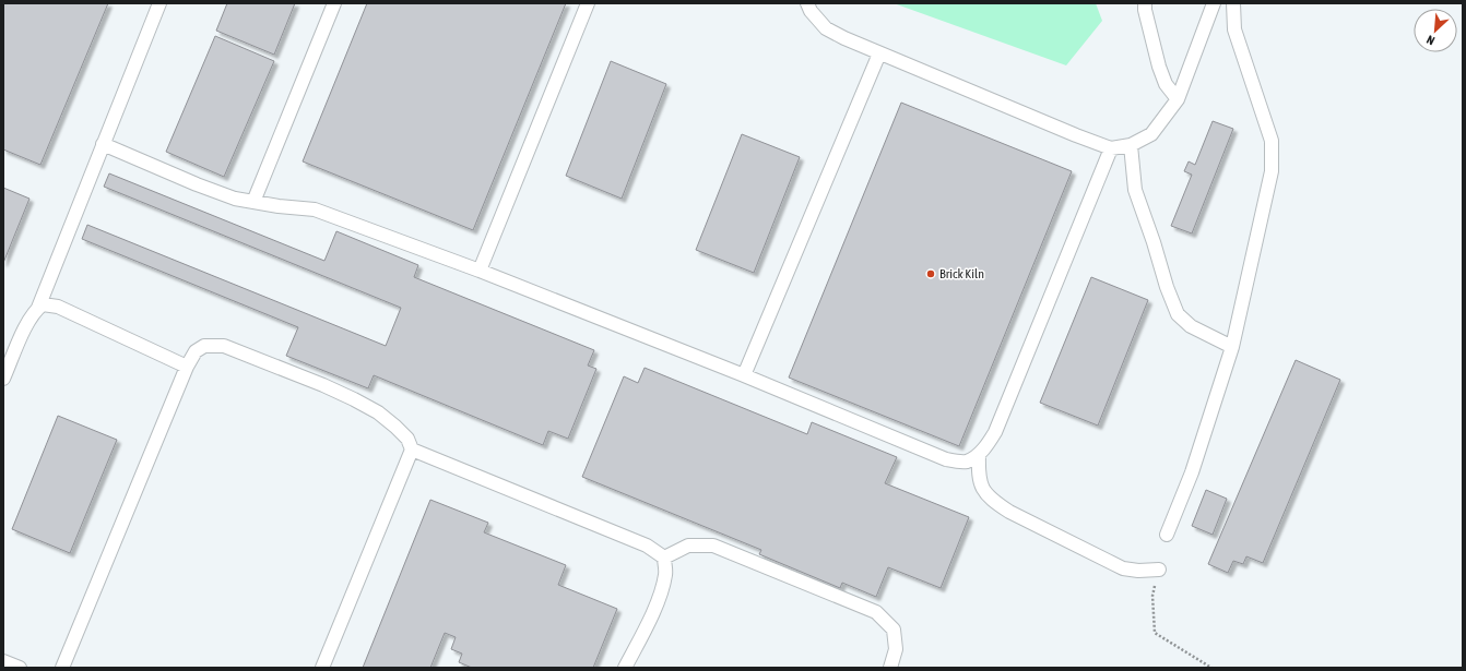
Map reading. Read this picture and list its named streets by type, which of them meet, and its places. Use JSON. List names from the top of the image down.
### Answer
{
  "places": ["Brick Kiln"],
  "north": "bottom left"
}
